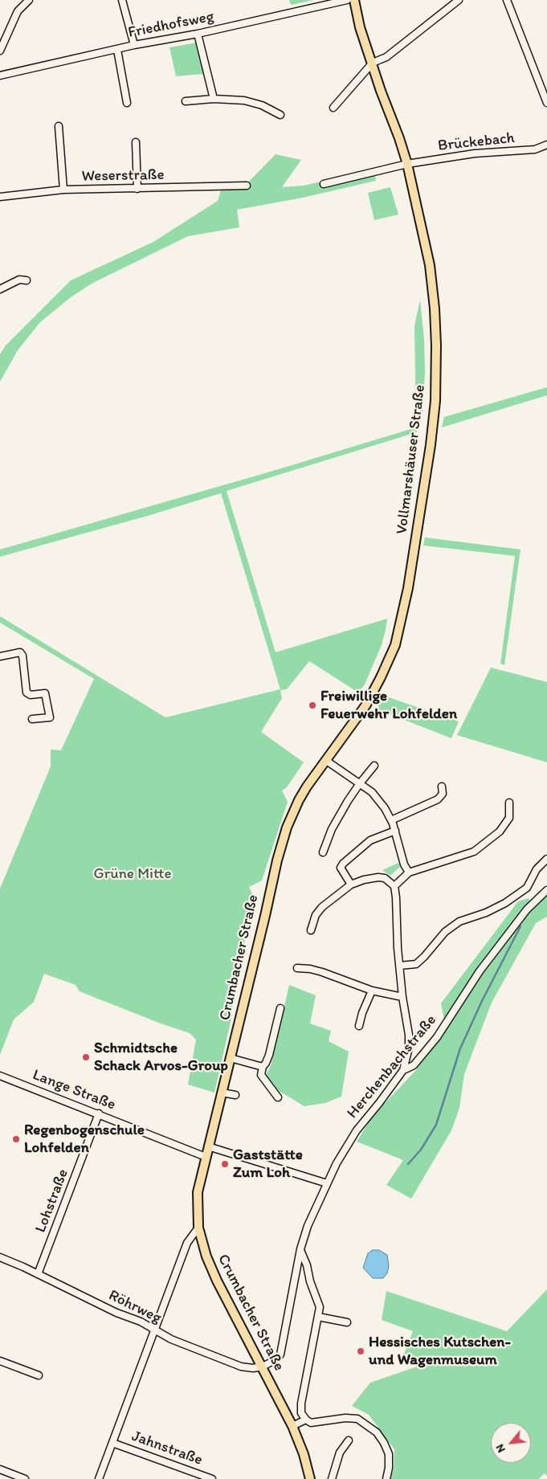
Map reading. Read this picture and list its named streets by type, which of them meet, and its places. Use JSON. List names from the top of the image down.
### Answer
{
  "streets": {
    "main road": ["Vollmarshäuser Straße", "Crumbacher Straße"],
    "street": [
      "Friedhofsweg",
      "Brückebach",
      "Weserstraße",
      "Herchenbachstraße",
      "Lange Straße",
      "Lohstraße",
      "Röhrweg",
      "Jahnstraße"
    ]
  },
  "crossings": [
    ["Brückebach", "Vollmarshäuser Straße"],
    ["Vollmarshäuser Straße", "Crumbacher Straße"],
    ["Crumbacher Straße", "Herchenbachstraße"],
    ["Crumbacher Straße", "Lange Straße"],
    ["Crumbacher Straße", "Röhrweg"],
    ["Herchenbachstraße", "Röhrweg"],
    ["Lange Straße", "Lohstraße"],
    ["Lohstraße", "Röhrweg"]
  ],
  "parks": ["Grüne Mitte"],
  "places": [
    "Freiwillige Feuerwehr Lohfelden",
    "Schmidtsche Schack Arvos-Group",
    "Regenbogenschule Lohfelden",
    "Gaststätte Zum Loh",
    "Hessisches Kutschen- und Wagenmuseum"
  ],
  "north": "bottom left"
}
